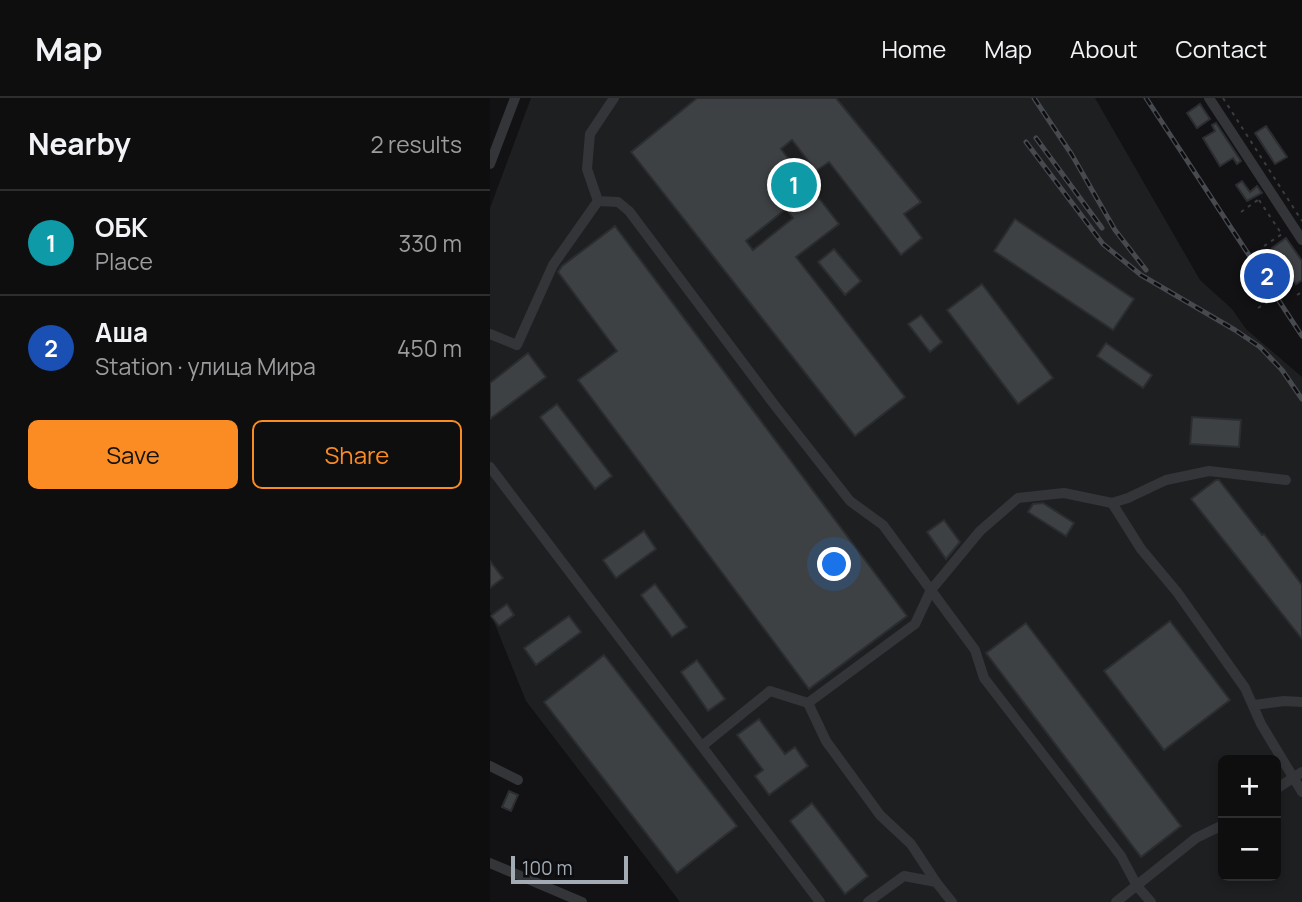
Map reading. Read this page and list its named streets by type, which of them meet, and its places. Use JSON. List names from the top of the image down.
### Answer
{
  "scale_bar": "100 m",
  "page": {
    "header": "Map",
    "nav": [
      "Home",
      "Map",
      "About",
      "Contact"
    ],
    "heading": ["Nearby", "2 results"],
    "pins": ["1", "2"],
    "list": [
      {
        "mark": "1",
        "name": "ОБК",
        "note": "Place",
        "value": "330 m"
      },
      {
        "mark": "2",
        "name": "Аша",
        "note": "Station · улица Мира",
        "value": "450 m"
      }
    ],
    "buttons": ["Save", "Share"],
    "map_buttons": ["+", "−"],
    "scale": "100 m"
  }
}
